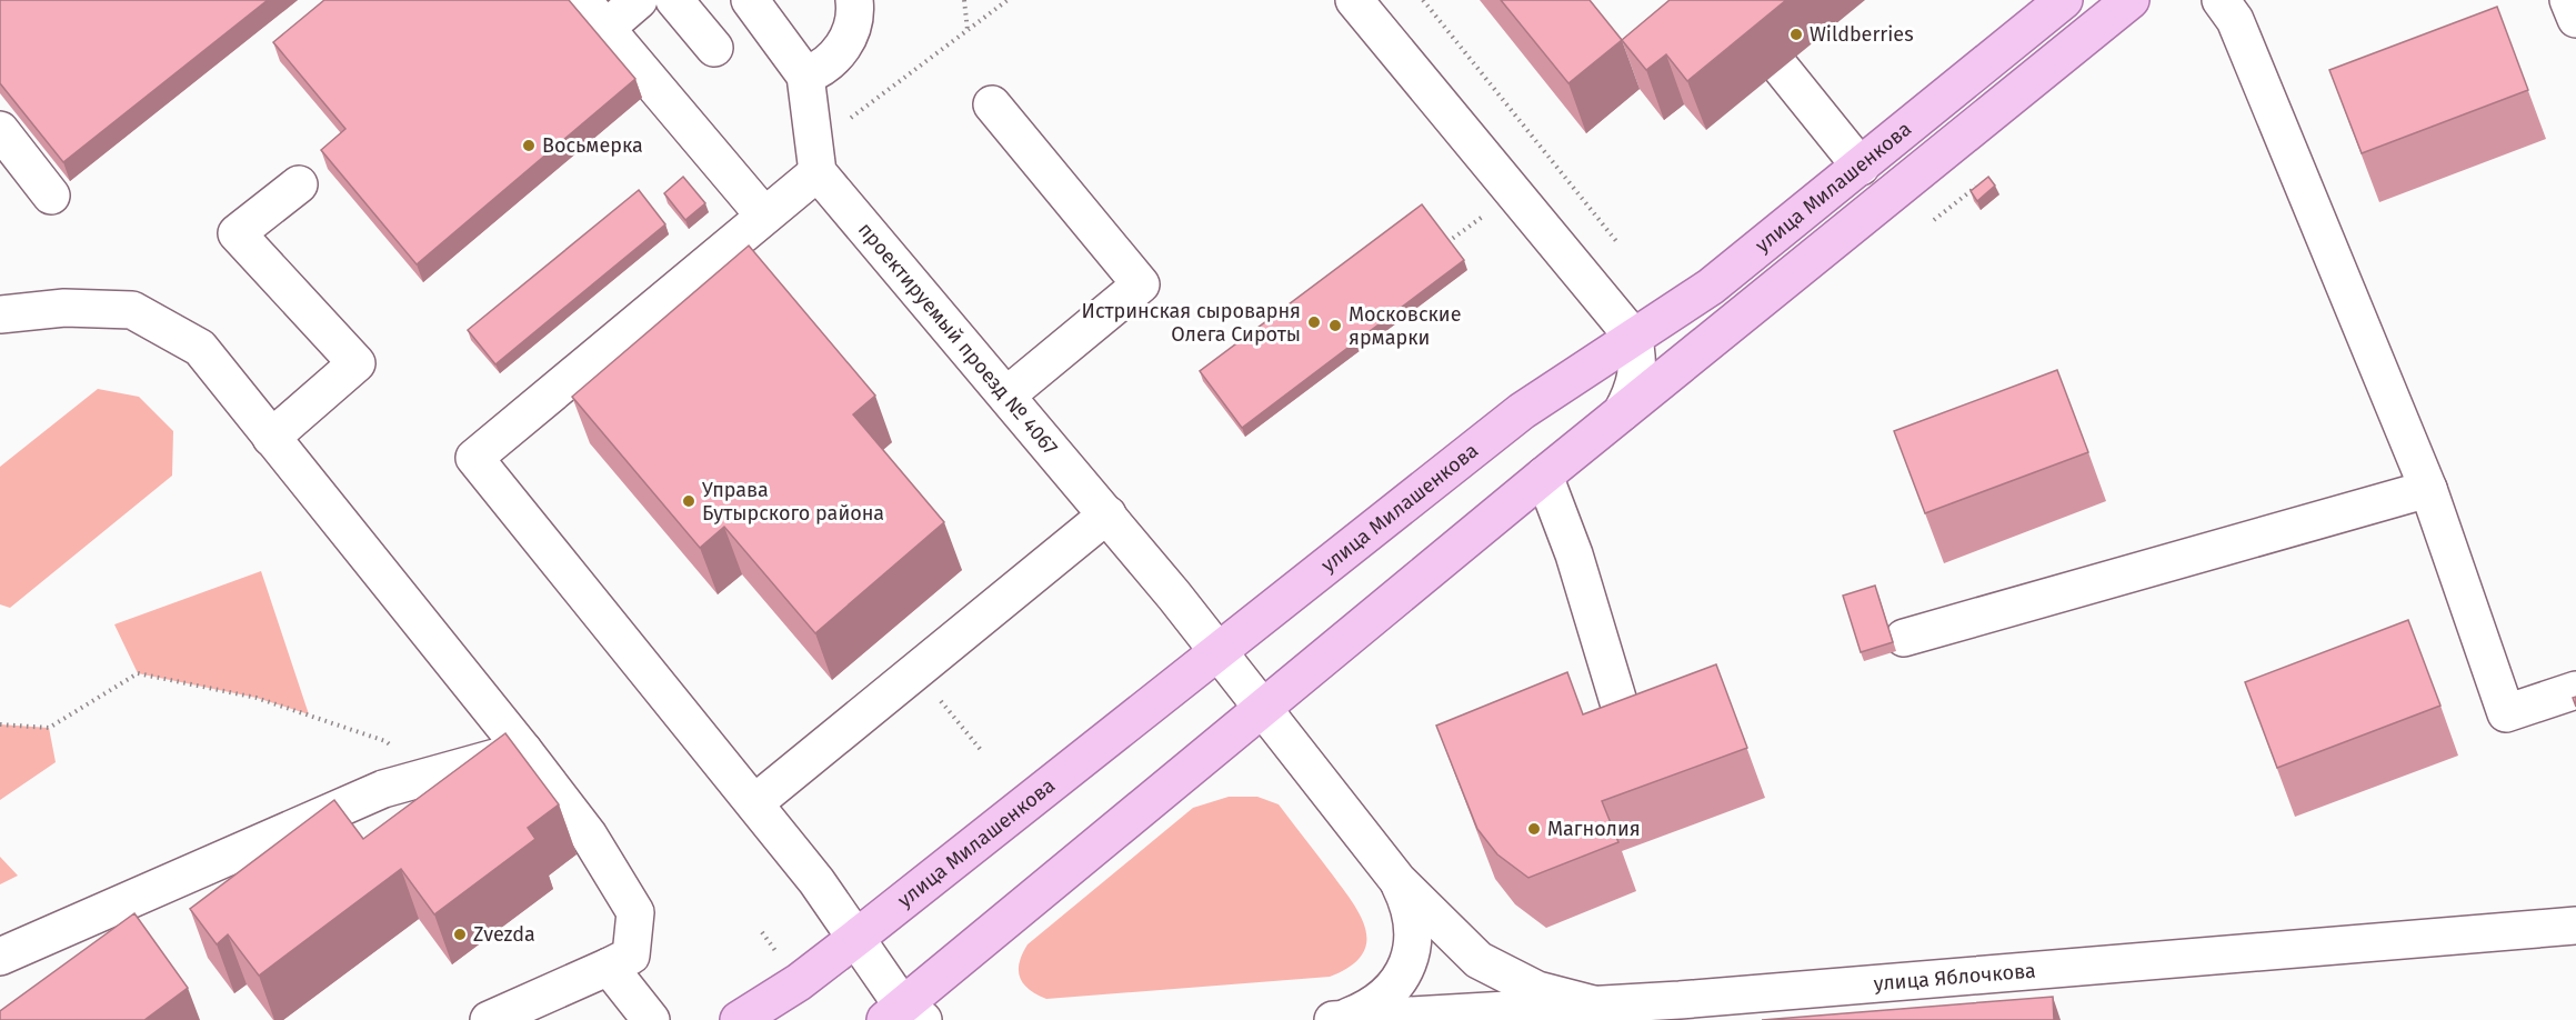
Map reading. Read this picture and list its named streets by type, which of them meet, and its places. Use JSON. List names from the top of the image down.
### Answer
{
  "streets": {
    "main road": ["улица Милашенкова"],
    "street": ["проектируемый проезд № 4067", "улица Яблочкова"]
  },
  "crossings": [
    ["улица Милашенкова", "проектируемый проезд № 4067"]
  ],
  "places": [
    "Wildberries",
    "Восьмерка",
    "Истринская сыроварня Олега Сироты",
    "Московские ярмарки",
    "Управа Бутырского района",
    "Магнолия",
    "Zvezda"
  ]
}
